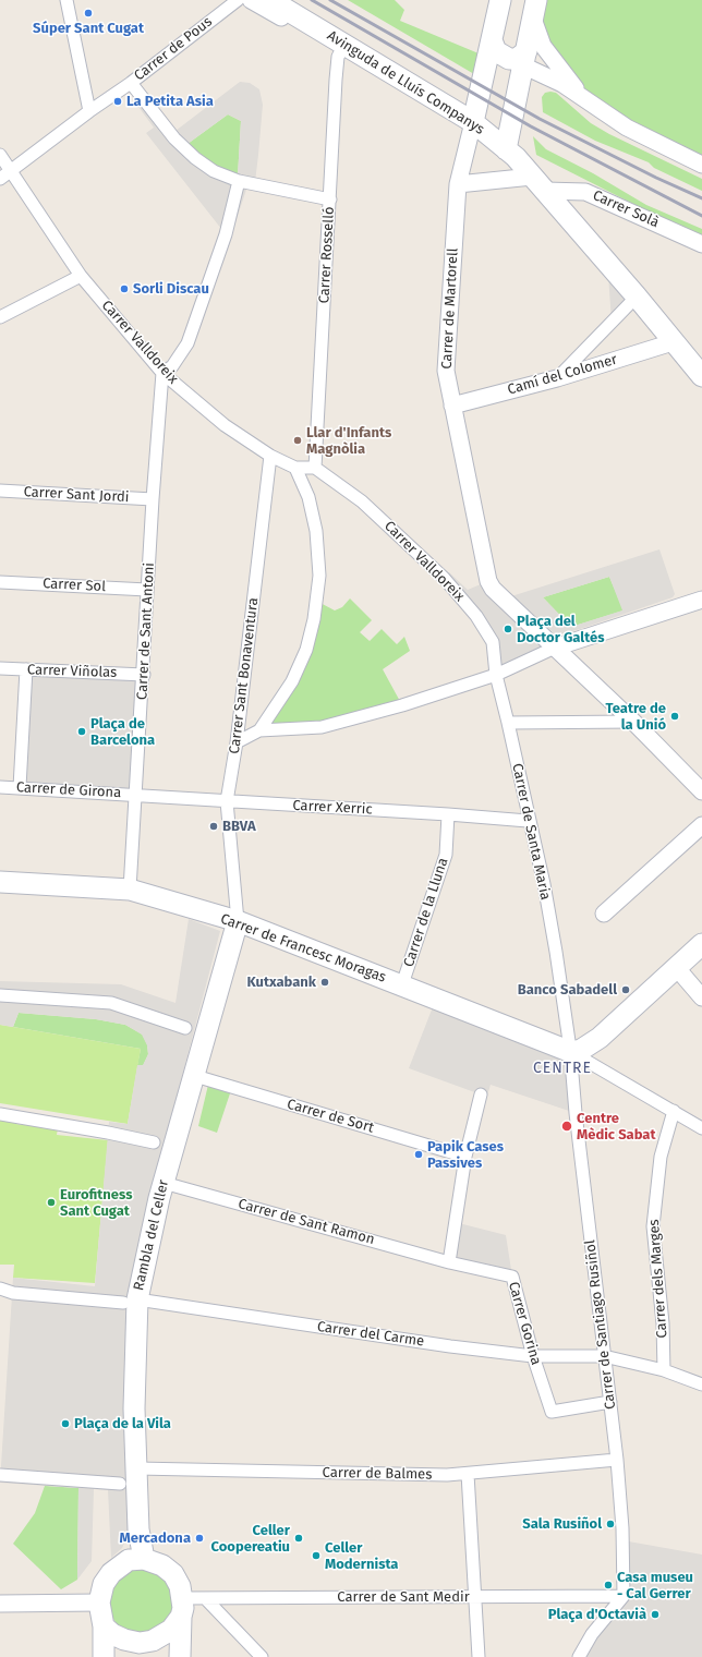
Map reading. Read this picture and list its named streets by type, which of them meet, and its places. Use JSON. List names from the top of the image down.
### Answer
{
  "streets": {
    "street": [
      "Carrer de Pous",
      "Avinguda de Lluís Companys",
      "Carrer Solà",
      "Carrer Rosselló",
      "Carrer de Martorell",
      "Carrer Valldoreix",
      "Camí del Colomer",
      "Carrer Sant Jordi",
      "Carrer Sol",
      "Carrer de Sant Antoni",
      "Carrer Viñolas",
      "Carrer Sant Bonaventura",
      "Carrer de Girona",
      "Carrer Xerric",
      "Carrer de Santa Maria",
      "Carrer de la Lluna",
      "Carrer de Francesc Moragas",
      "Carrer de Sort",
      "Carrer de Sant Ramon",
      "Rambla del Celler",
      "Carrer dels Marges",
      "Carrer Gorina",
      "Carrer de Santiago Rusiñol",
      "Carrer del Carme",
      "Carrer de Balmes",
      "Carrer de Sant Medir"
    ]
  },
  "crossings": [
    ["Avinguda de Lluís Companys", "Carrer Solà"],
    ["Avinguda de Lluís Companys", "Carrer Rosselló"],
    ["Avinguda de Lluís Companys", "Carrer de Martorell"],
    ["Avinguda de Lluís Companys", "Camí del Colomer"],
    ["Carrer Rosselló", "Carrer Valldoreix"],
    ["Carrer de Martorell", "Camí del Colomer"],
    ["Carrer Valldoreix", "Carrer de Sant Antoni"],
    ["Carrer Valldoreix", "Carrer Sant Bonaventura"],
    ["Carrer Valldoreix", "Carrer de Santa Maria"],
    ["Carrer Sant Jordi", "Carrer de Sant Antoni"],
    ["Carrer Sol", "Carrer de Sant Antoni"],
    ["Carrer de Sant Antoni", "Carrer Viñolas"],
    ["Carrer de Sant Antoni", "Carrer de Girona"],
    ["Carrer de Sant Antoni", "Carrer Xerric"],
    ["Carrer de Sant Antoni", "Carrer de Francesc Moragas"],
    ["Carrer Sant Bonaventura", "Carrer Xerric"],
    ["Carrer Sant Bonaventura", "Carrer de Francesc Moragas"],
    ["Carrer Sant Bonaventura", "Rambla del Celler"],
    ["Carrer de Girona", "Carrer Xerric"],
    ["Carrer Xerric", "Carrer de Santa Maria"],
    ["Carrer Xerric", "Carrer de la Lluna"],
    ["Carrer de Santa Maria", "Carrer de Francesc Moragas"],
    ["Carrer de Santa Maria", "Carrer de Santiago Rusiñol"],
    ["Carrer de la Lluna", "Carrer de Francesc Moragas"],
    ["Carrer de Francesc Moragas", "Rambla del Celler"],
    ["Carrer de Francesc Moragas", "Carrer de Santiago Rusiñol"],
    ["Carrer de Sort", "Rambla del Celler"],
    ["Carrer de Sant Ramon", "Rambla del Celler"],
    ["Carrer de Sant Ramon", "Carrer Gorina"],
    ["Rambla del Celler", "Carrer del Carme"],
    ["Rambla del Celler", "Carrer de Balmes"],
    ["Rambla del Celler", "Carrer de Sant Medir"],
    ["Carrer dels Marges", "Carrer del Carme"],
    ["Carrer Gorina", "Carrer de Santiago Rusiñol"],
    ["Carrer Gorina", "Carrer del Carme"],
    ["Carrer de Santiago Rusiñol", "Carrer del Carme"],
    ["Carrer de Santiago Rusiñol", "Carrer de Balmes"],
    ["Carrer de Santiago Rusiñol", "Carrer de Sant Medir"]
  ],
  "districts": ["CENTRE"],
  "places": [
    "Súper Sant Cugat",
    "La Petita Asia",
    "Sorli Discau",
    "Llar d'Infants Magnòlia",
    "Plaça del Doctor Galtés",
    "Teatre de la Unió",
    "Plaça de Barcelona",
    "BBVA",
    "Kutxabank",
    "Banco Sabadell",
    "Centre Mèdic Sabat",
    "Papik Cases Passives",
    "Eurofitness Sant Cugat",
    "Plaça de la Vila",
    "Sala Rusiñol",
    "Mercadona",
    "Celler Coopereatiu",
    "Celler Modernista",
    "Casa museu - Cal Gerrer",
    "Plaça d'Octavià"
  ]
}
